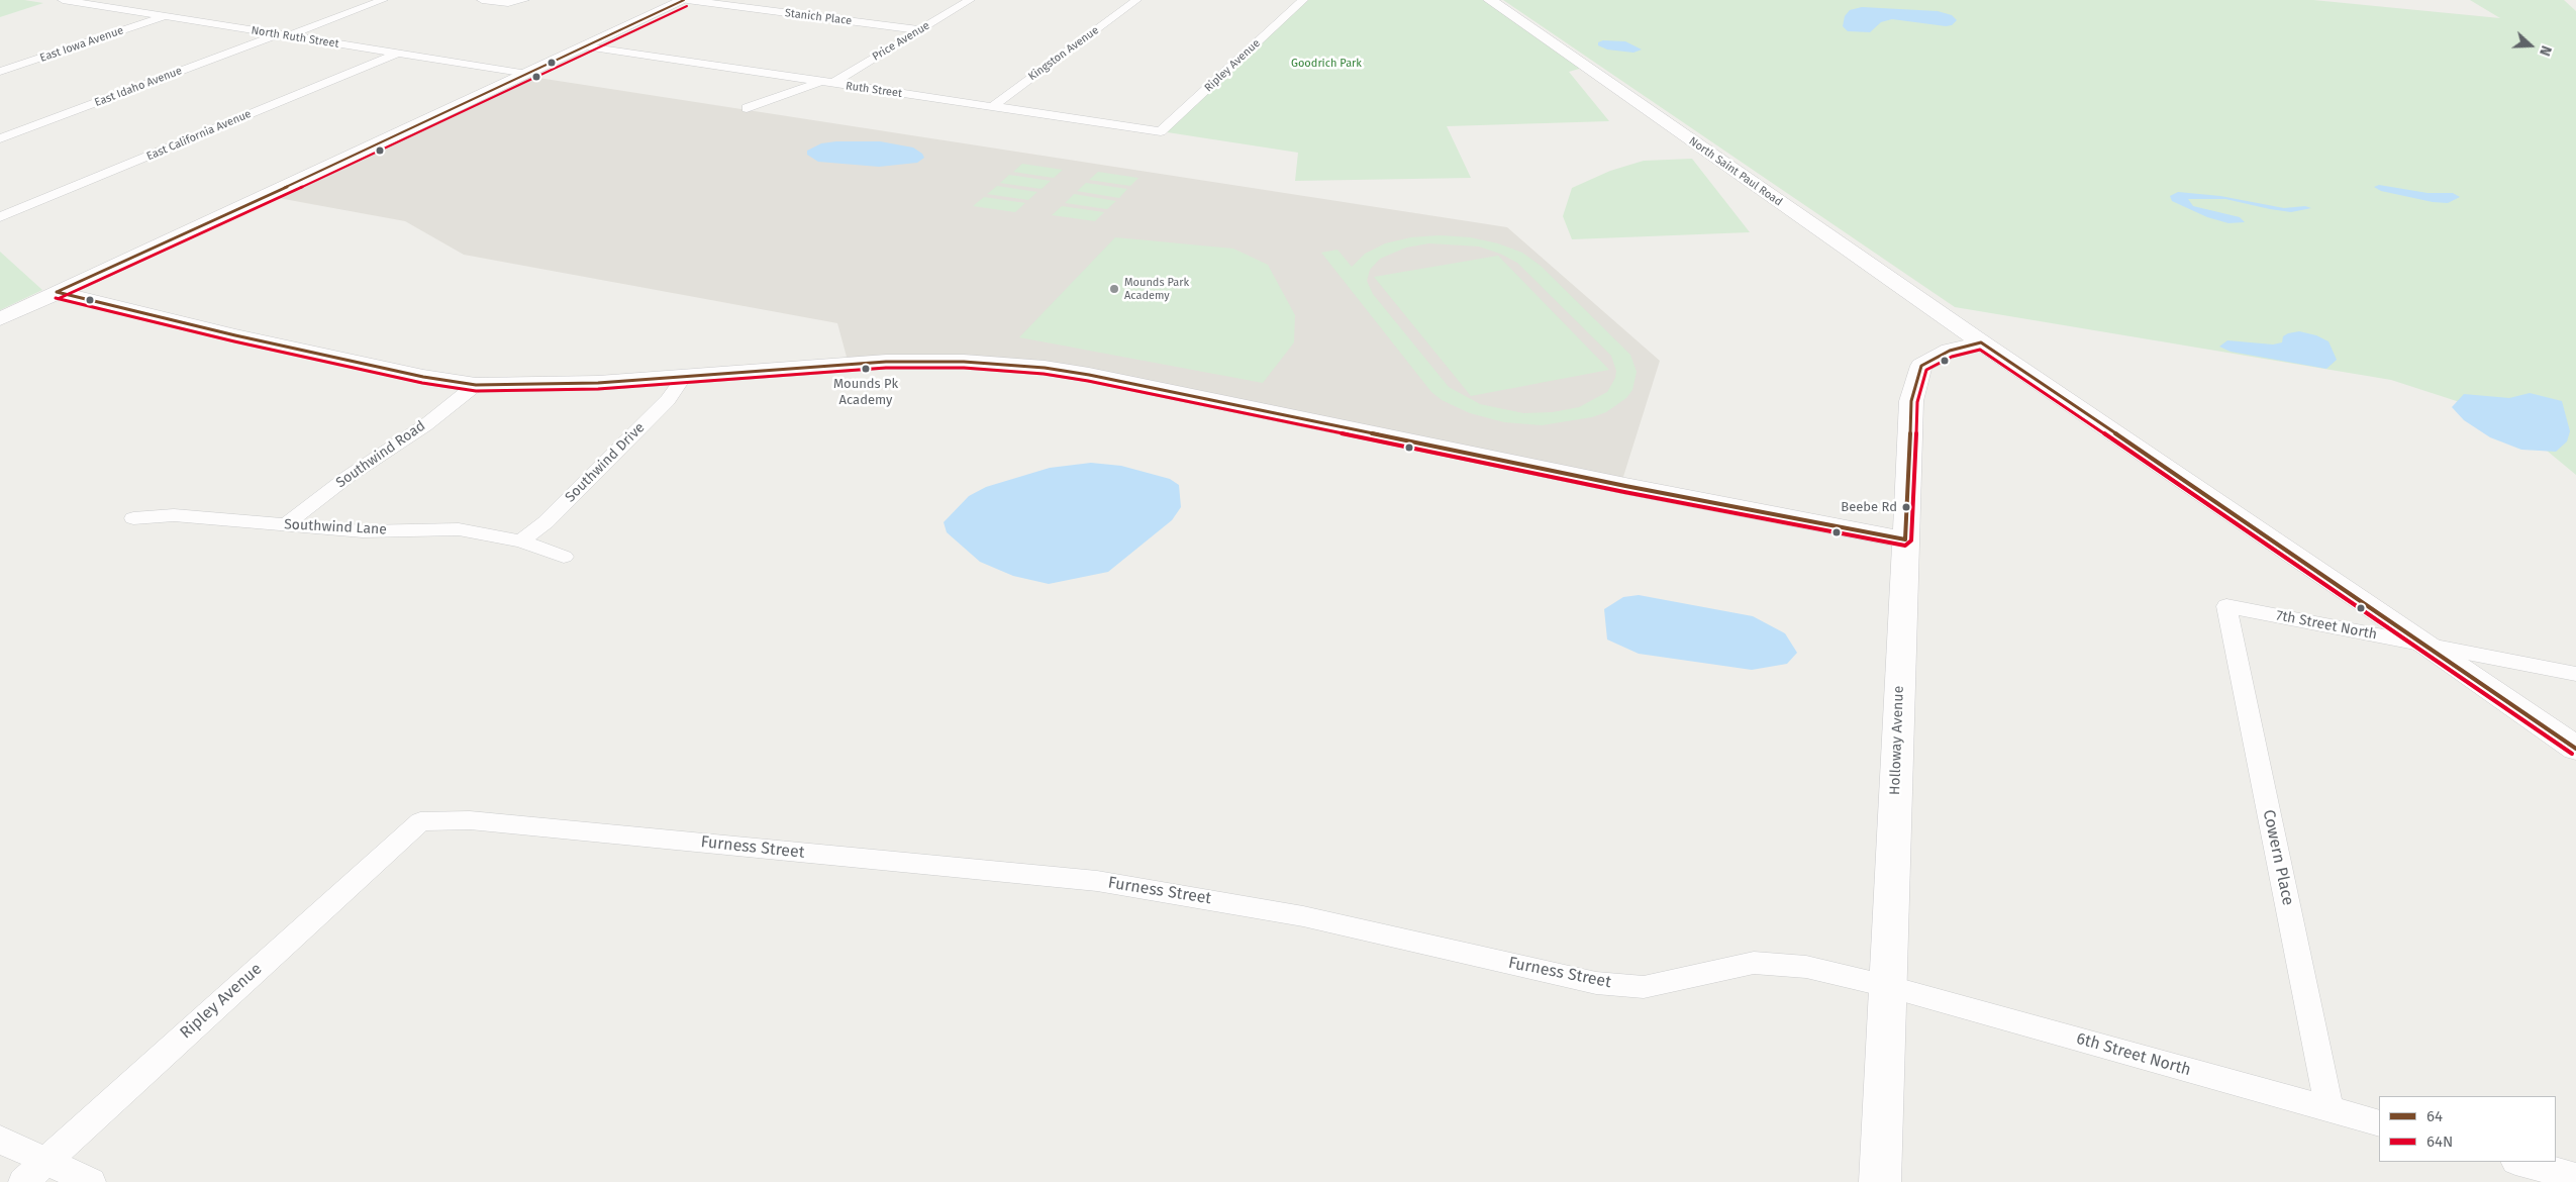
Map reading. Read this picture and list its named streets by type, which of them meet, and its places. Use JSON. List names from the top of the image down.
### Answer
{
  "streets": {
    "street": [
      "Stanich Place",
      "North Ruth Street",
      "Price Avenue",
      "East Iowa Avenue",
      "Kingston Avenue",
      "Ripley Avenue",
      "East Idaho Avenue",
      "Ruth Street",
      "East California Avenue",
      "North Saint Paul Road",
      "Southwind Road",
      "Southwind Drive",
      "Southwind Lane",
      "7th Street North",
      "Holloway Avenue",
      "Furness Street",
      "Cowern Place",
      "6th Street North"
    ]
  },
  "crossings": [
    ["Stanich Place", "Price Avenue"],
    ["North Ruth Street", "East Iowa Avenue"],
    ["North Ruth Street", "East Idaho Avenue"],
    ["North Ruth Street", "East California Avenue"],
    ["Price Avenue", "Ruth Street"],
    ["Kingston Avenue", "Ruth Street"],
    ["Ripley Avenue", "Ruth Street"],
    ["Ripley Avenue", "Furness Street"],
    ["North Saint Paul Road", "7th Street North"],
    ["North Saint Paul Road", "Holloway Avenue"],
    ["Southwind Road", "Southwind Lane"],
    ["Southwind Drive", "Southwind Lane"],
    ["7th Street North", "Cowern Place"],
    ["Holloway Avenue", "Furness Street"],
    ["Holloway Avenue", "6th Street North"],
    ["Furness Street", "6th Street North"],
    ["Cowern Place", "6th Street North"]
  ],
  "parks": ["Goodrich Park"],
  "places": ["Mounds Park Academy", "Mounds Pk Academy", "Beebe Rd"],
  "lines": ["transit line 64", "transit line 64N"],
  "legend": ["64", "64N"],
  "north": "right"
}
